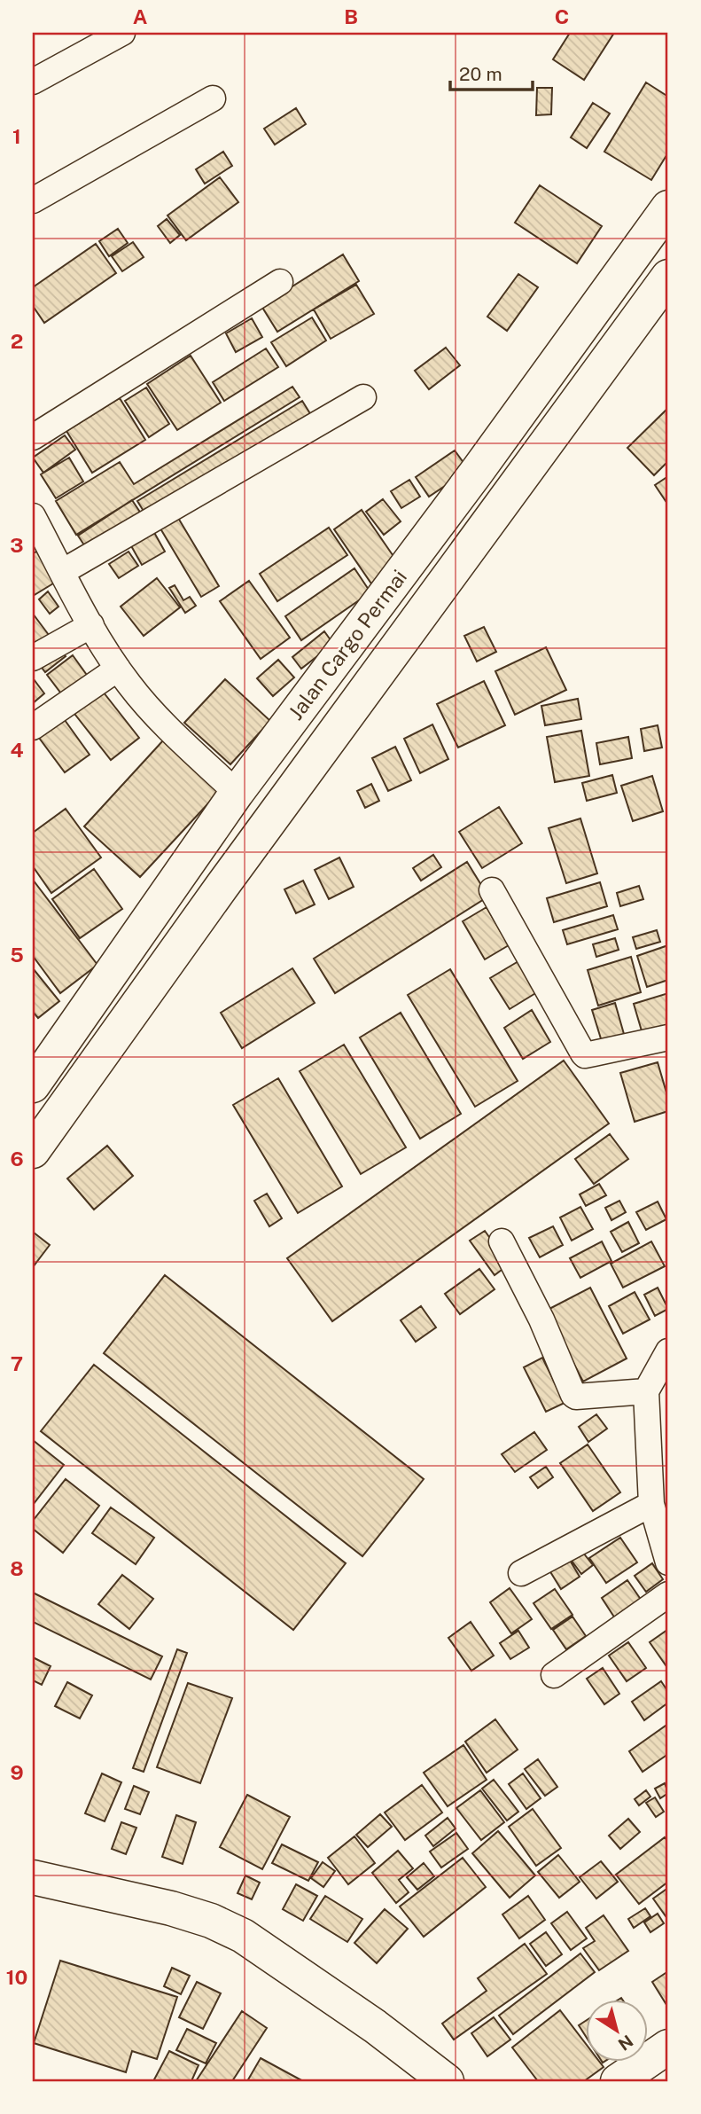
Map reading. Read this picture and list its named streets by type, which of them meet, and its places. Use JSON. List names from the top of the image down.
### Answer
{
  "streets": {
    "main road": ["Jalan Cargo Permai"]
  },
  "scale_bar": "20 m",
  "north": "bottom right",
  "grid": {
    "columns": ["A", "B", "C"],
    "rows": [
      "1",
      "2",
      "3",
      "4",
      "5",
      "6",
      "7",
      "8",
      "9",
      "10"
    ]
  }
}
